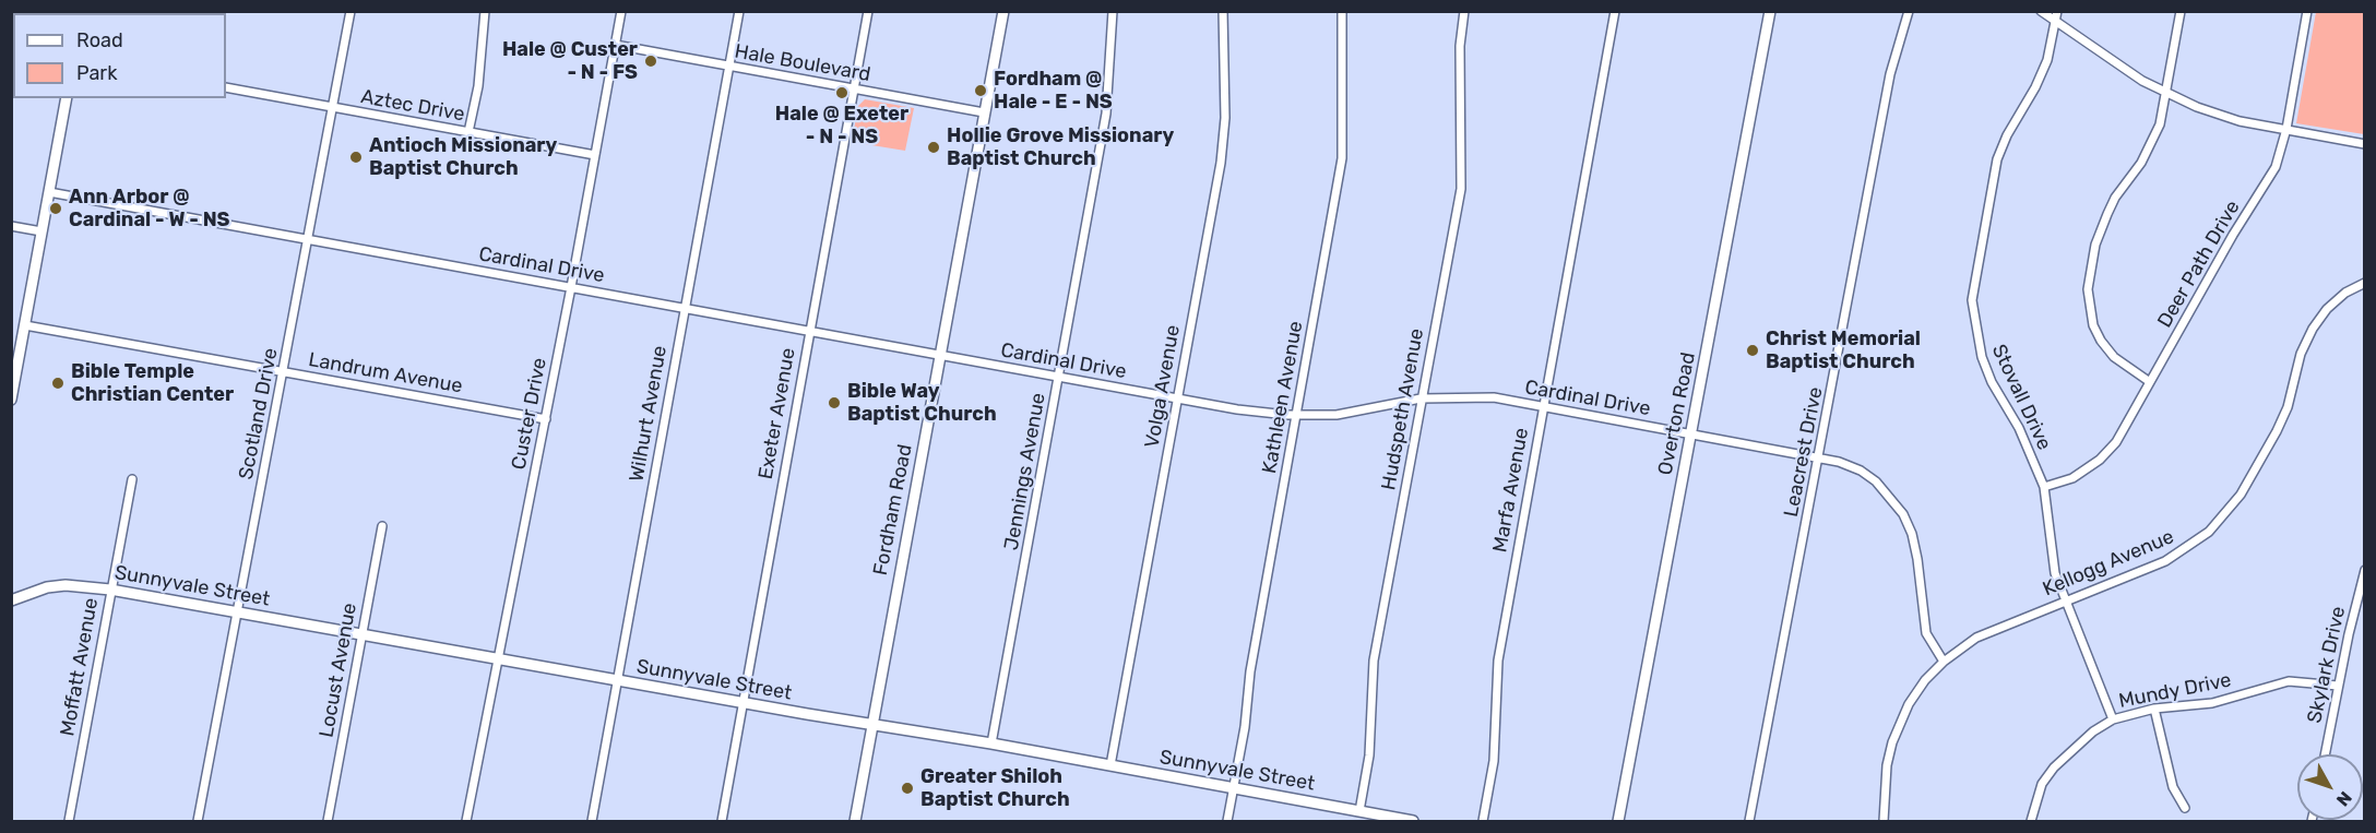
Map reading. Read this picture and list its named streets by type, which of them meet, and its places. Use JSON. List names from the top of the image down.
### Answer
{
  "streets": {
    "street": [
      "Hale Boulevard",
      "Aztec Drive",
      "Deer Path Drive",
      "Cardinal Drive",
      "Landrum Avenue",
      "Volga Avenue",
      "Kathleen Avenue",
      "Stovall Drive",
      "Hudspeth Avenue",
      "Scotland Drive",
      "Custer Drive",
      "Wilhurt Avenue",
      "Exeter Avenue",
      "Overton Road",
      "Leacrest Drive",
      "Jennings Avenue",
      "Marfa Avenue",
      "Fordham Road",
      "Kellogg Avenue",
      "Sunnyvale Street",
      "Skylark Drive",
      "Moffatt Avenue",
      "Locust Avenue",
      "Mundy Drive"
    ]
  },
  "crossings": [
    ["Hale Boulevard", "Custer Drive"],
    ["Hale Boulevard", "Wilhurt Avenue"],
    ["Hale Boulevard", "Exeter Avenue"],
    ["Hale Boulevard", "Fordham Road"],
    ["Aztec Drive", "Scotland Drive"],
    ["Aztec Drive", "Custer Drive"],
    ["Deer Path Drive", "Stovall Drive"],
    ["Cardinal Drive", "Volga Avenue"],
    ["Cardinal Drive", "Kathleen Avenue"],
    ["Cardinal Drive", "Hudspeth Avenue"],
    ["Cardinal Drive", "Scotland Drive"],
    ["Cardinal Drive", "Custer Drive"],
    ["Cardinal Drive", "Wilhurt Avenue"],
    ["Cardinal Drive", "Exeter Avenue"],
    ["Cardinal Drive", "Overton Road"],
    ["Cardinal Drive", "Leacrest Drive"],
    ["Cardinal Drive", "Jennings Avenue"],
    ["Cardinal Drive", "Marfa Avenue"],
    ["Cardinal Drive", "Fordham Road"],
    ["Cardinal Drive", "Kellogg Avenue"],
    ["Landrum Avenue", "Scotland Drive"],
    ["Landrum Avenue", "Custer Drive"],
    ["Volga Avenue", "Sunnyvale Street"],
    ["Kathleen Avenue", "Sunnyvale Street"],
    ["Stovall Drive", "Kellogg Avenue"],
    ["Stovall Drive", "Mundy Drive"],
    ["Hudspeth Avenue", "Sunnyvale Street"],
    ["Scotland Drive", "Sunnyvale Street"],
    ["Custer Drive", "Sunnyvale Street"],
    ["Wilhurt Avenue", "Sunnyvale Street"],
    ["Exeter Avenue", "Sunnyvale Street"],
    ["Jennings Avenue", "Sunnyvale Street"],
    ["Fordham Road", "Sunnyvale Street"],
    ["Sunnyvale Street", "Moffatt Avenue"],
    ["Sunnyvale Street", "Locust Avenue"],
    ["Skylark Drive", "Mundy Drive"]
  ],
  "places": [
    "Hale @ Custer - N - FS",
    "Fordham @ Hale - E - NS",
    "Hale @ Exeter - N - NS",
    "Hollie Grove Missionary Baptist Church",
    "Antioch Missionary Baptist Church",
    "Ann Arbor @ Cardinal - W - NS",
    "Christ Memorial Baptist Church",
    "Bible Temple Christian Center",
    "Bible Way Baptist Church",
    "Greater Shiloh Baptist Church"
  ],
  "legend": ["Road", "Park"],
  "north": "bottom right"
}
